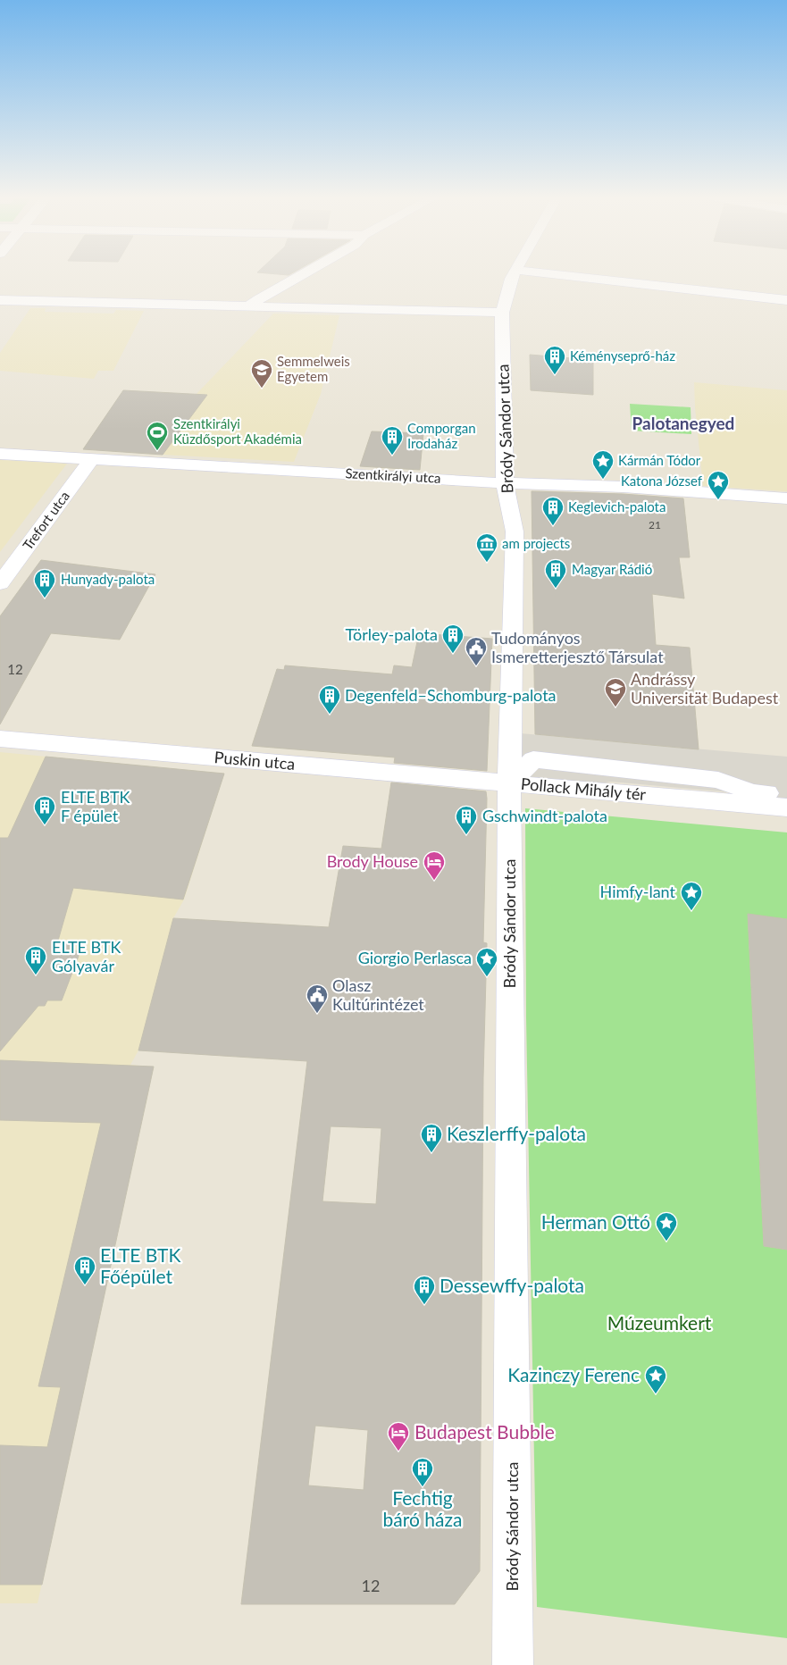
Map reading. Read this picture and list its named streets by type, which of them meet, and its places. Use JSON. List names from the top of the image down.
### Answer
{
  "streets": {
    "street": [
      "Bródy Sándor utca",
      "Szentkirályi utca",
      "Trefort utca",
      "Puskin utca",
      "Pollack Mihály tér"
    ]
  },
  "crossings": [
    ["Bródy Sándor utca", "Szentkirályi utca"],
    ["Bródy Sándor utca", "Puskin utca"],
    ["Bródy Sándor utca", "Pollack Mihály tér"],
    ["Szentkirályi utca", "Trefort utca"],
    ["Puskin utca", "Pollack Mihály tér"]
  ],
  "districts": ["Palotanegyed"],
  "parks": ["Múzeumkert"],
  "places": {
    "building": [
      "Kéményseprő-ház",
      "Comporgan Irodaház",
      "Keglevich-palota",
      "Magyar Rádió",
      "Hunyady-palota",
      "Törley-palota",
      "Degenfeld–Schomburg-palota",
      "ELTE BTK F épület",
      "Gschwindt-palota",
      "ELTE BTK Gólyavár",
      "Keszlerffy-palota",
      "ELTE BTK Főépület",
      "Dessewffy-palota",
      "Fechtig báró háza"
    ],
    "school or university": ["Semmelweis Egyetem", "Andrássy Universität Budapest"],
    "sports": ["Szentkirályi Küzdősport Akadémia"],
    "place": [
      "Kármán Tódor",
      "Katona József",
      "Himfy-lant",
      "Giorgio Perlasca",
      "Herman Ottó",
      "Kazinczy Ferenc"
    ],
    "museum": ["am projects"],
    "public building": ["Tudományos Ismeretterjesztő Társulat", "Olasz Kultúrintézet"],
    "hotel": ["Brody House", "Budapest Bubble"]
  },
  "house_numbers": ["21", "12", "12"]
}
